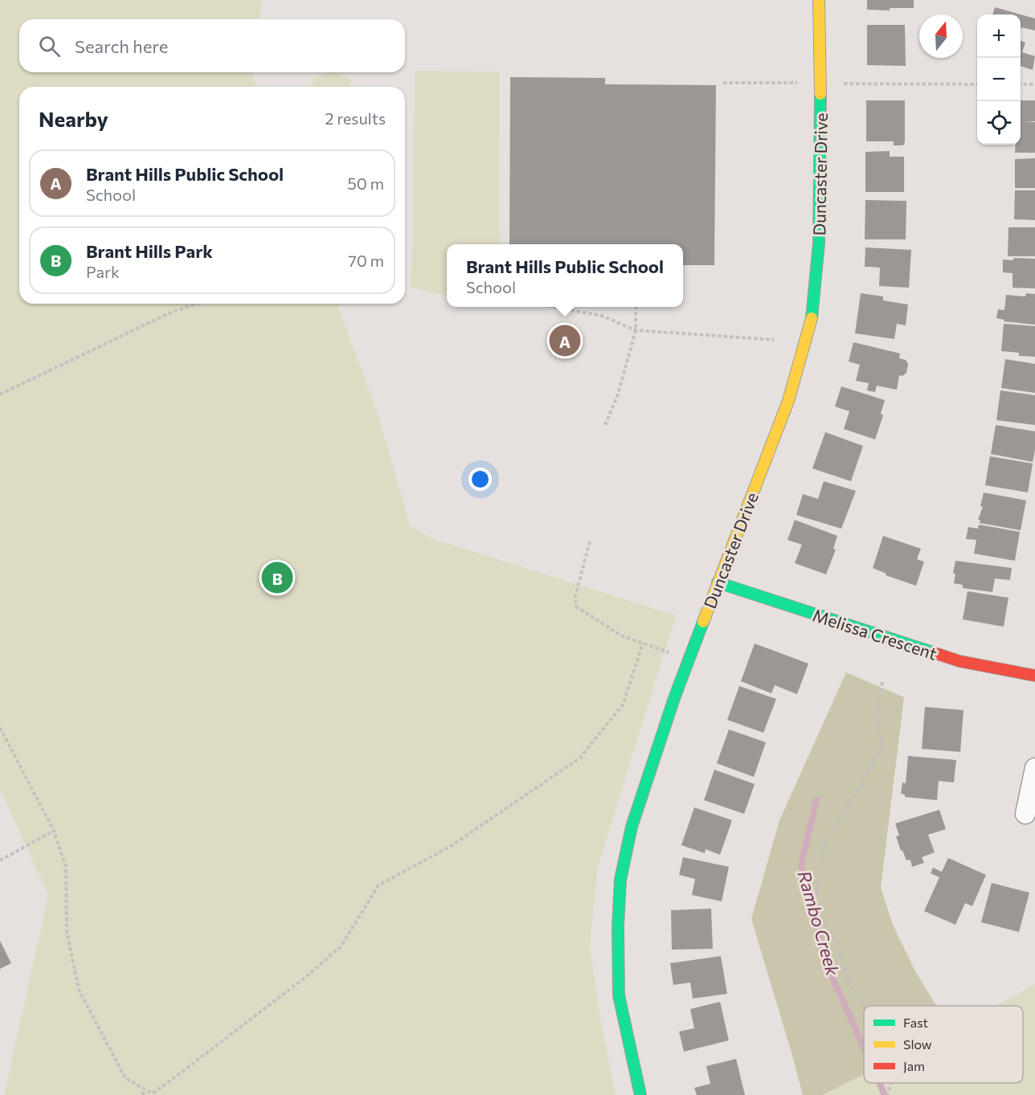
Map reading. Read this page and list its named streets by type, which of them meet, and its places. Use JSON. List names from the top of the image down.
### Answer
{
  "streets": {
    "street": ["Duncaster Drive", "Melissa Crescent"]
  },
  "crossings": [
    ["Duncaster Drive", "Melissa Crescent"]
  ],
  "water": ["Rambo Creek"],
  "legend": ["Fast", "Slow", "Jam"],
  "north": "top",
  "page": {
    "map_buttons": ["+", "−"],
    "search": "Search here",
    "heading": ["Nearby", "2 results"],
    "list": [
      {
        "mark": "A",
        "name": "Brant Hills Public School",
        "note": "School",
        "value": "50 m"
      },
      {
        "mark": "B",
        "name": "Brant Hills Park",
        "note": "Park",
        "value": "70 m"
      }
    ],
    "popup": ["Brant Hills Public School", "School"],
    "pins": ["A", "B"]
  }
}
